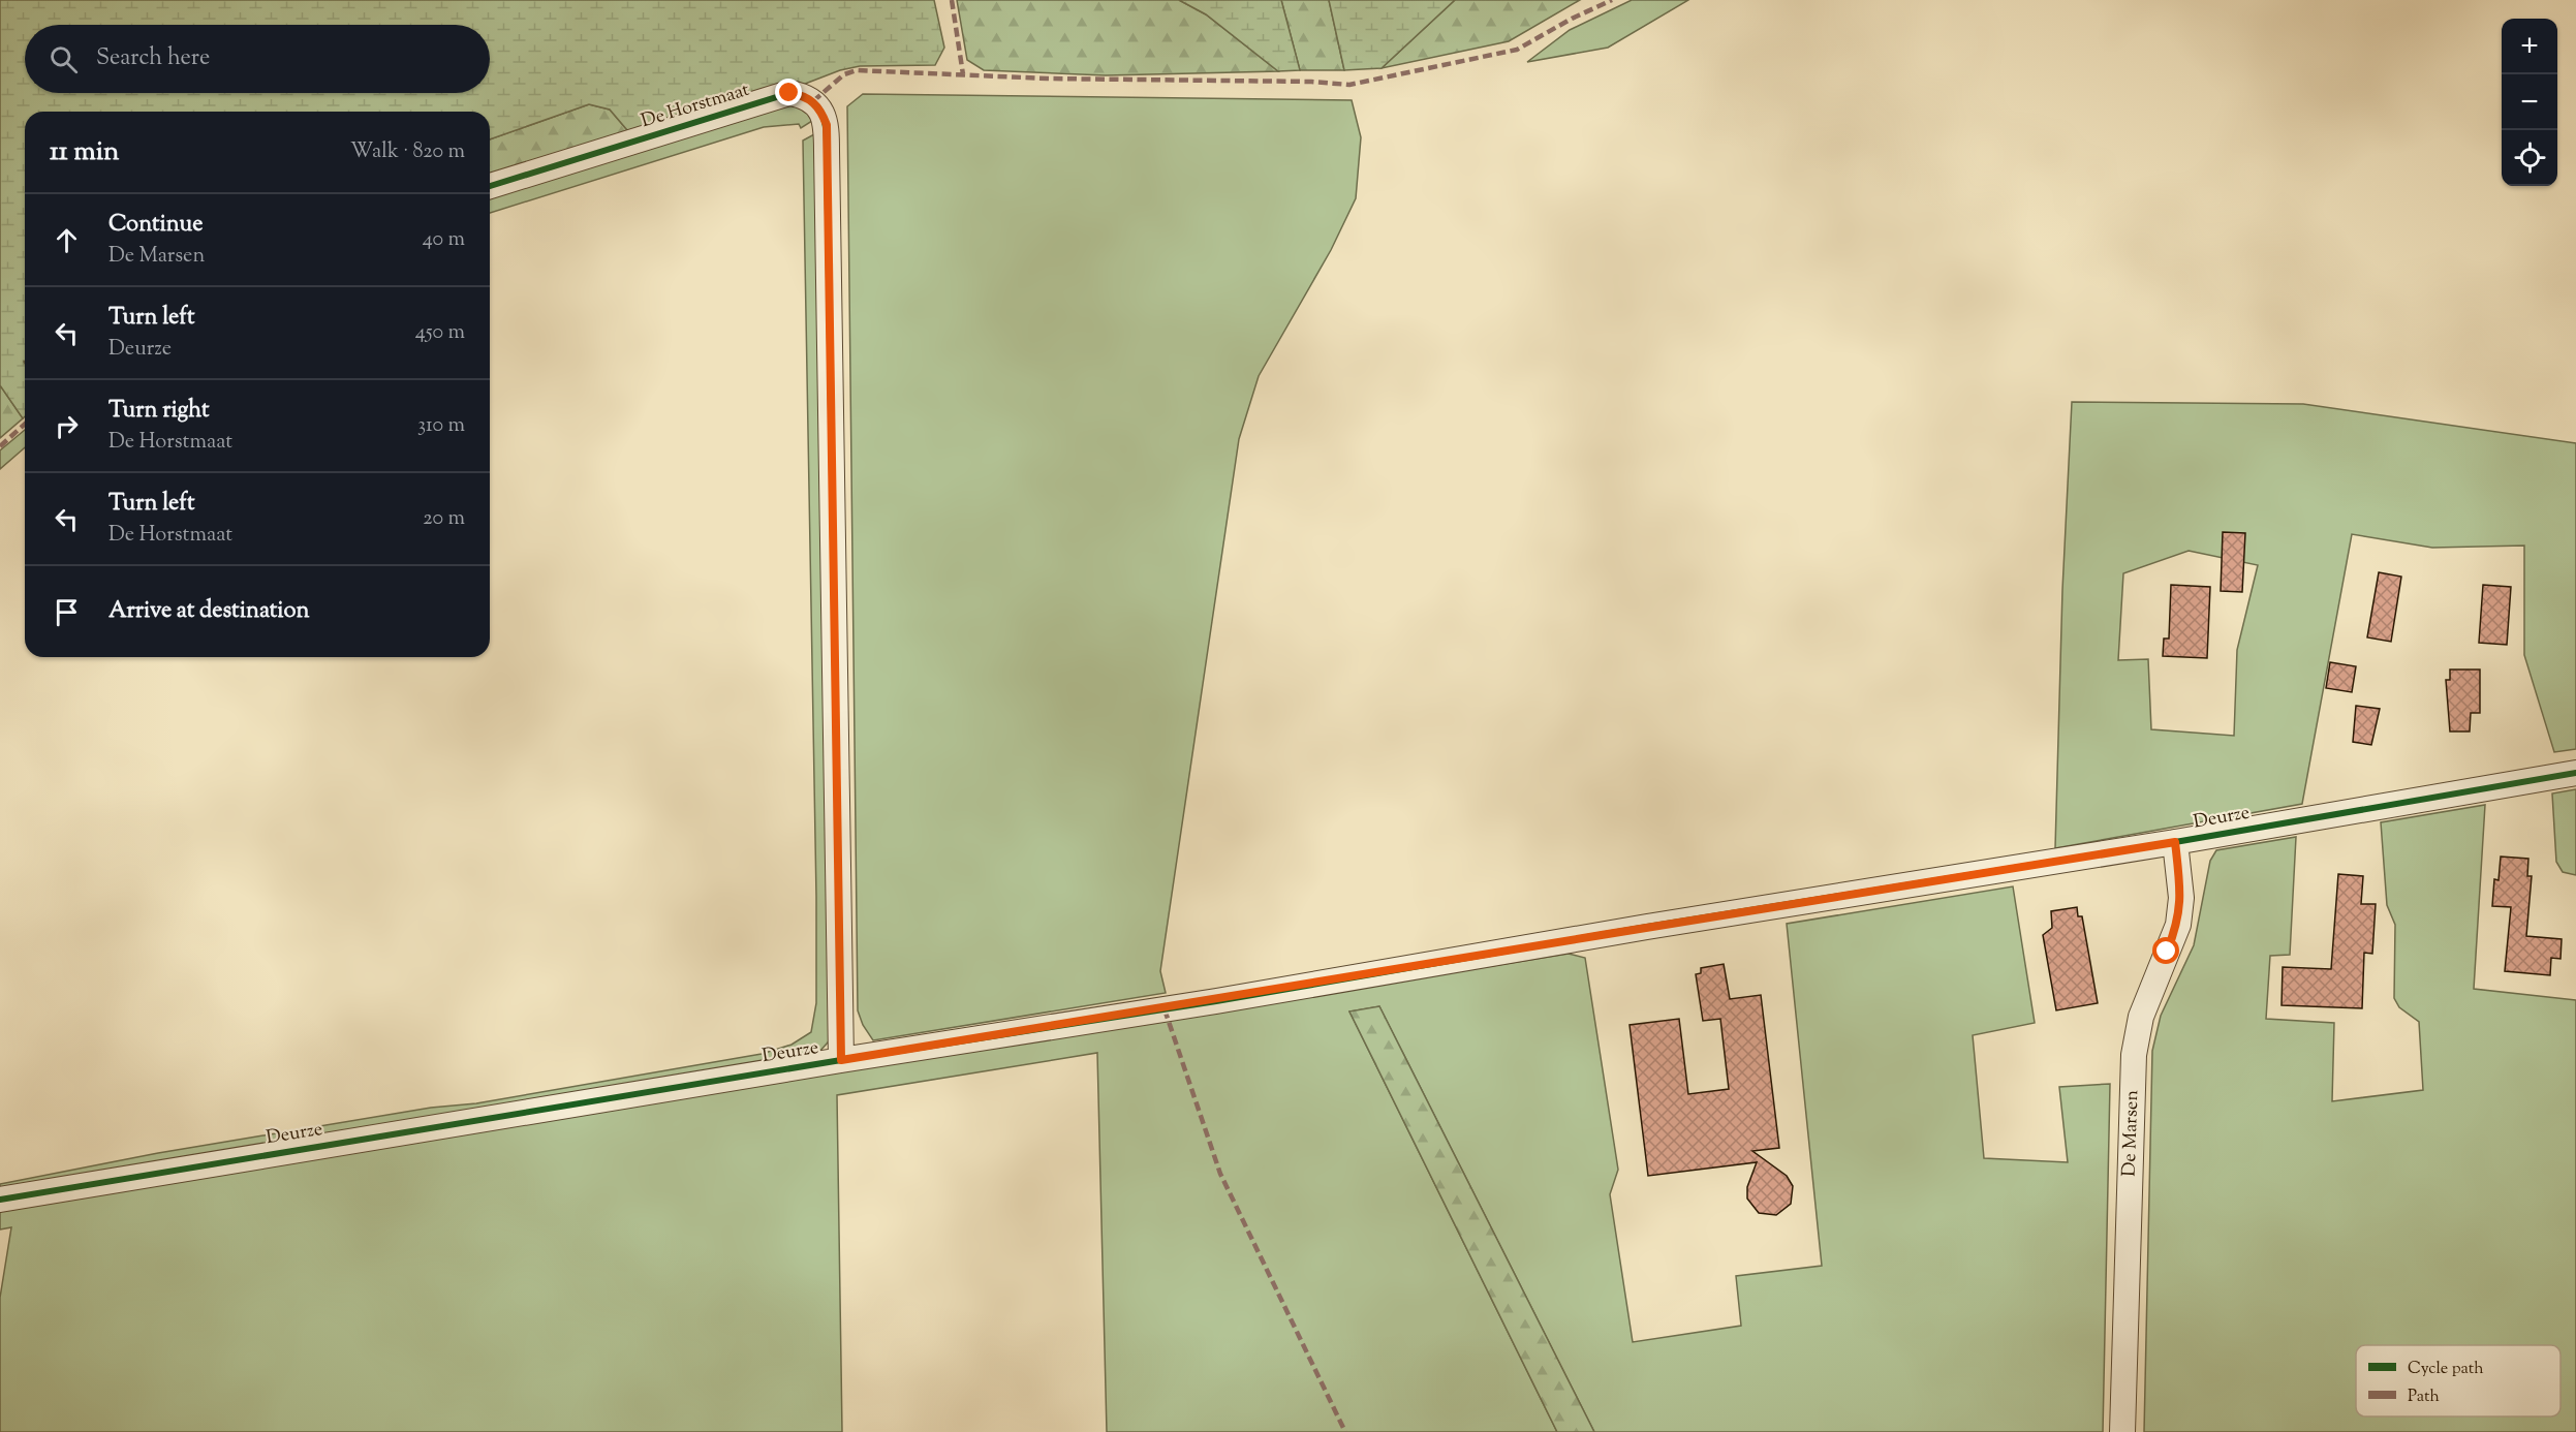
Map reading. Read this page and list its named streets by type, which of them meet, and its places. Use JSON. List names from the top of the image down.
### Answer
{
  "streets": {
    "street": ["De Horstmaat", "Deurze", "De Marsen"]
  },
  "crossings": [
    ["De Horstmaat", "Deurze"],
    ["Deurze", "De Marsen"]
  ],
  "legend": ["Cycle path", "Path"],
  "page": {
    "map_buttons": ["+", "−"],
    "search": "Search here",
    "heading": ["11 min", "Walk · 820 m"],
    "list": [
      ["Continue", "De Marsen", "40 m"],
      ["Turn left", "Deurze", "450 m"],
      ["Turn right", "De Horstmaat", "310 m"],
      ["Turn left", "De Horstmaat", "20 m"],
      "Arrive at destination"
    ]
  }
}
